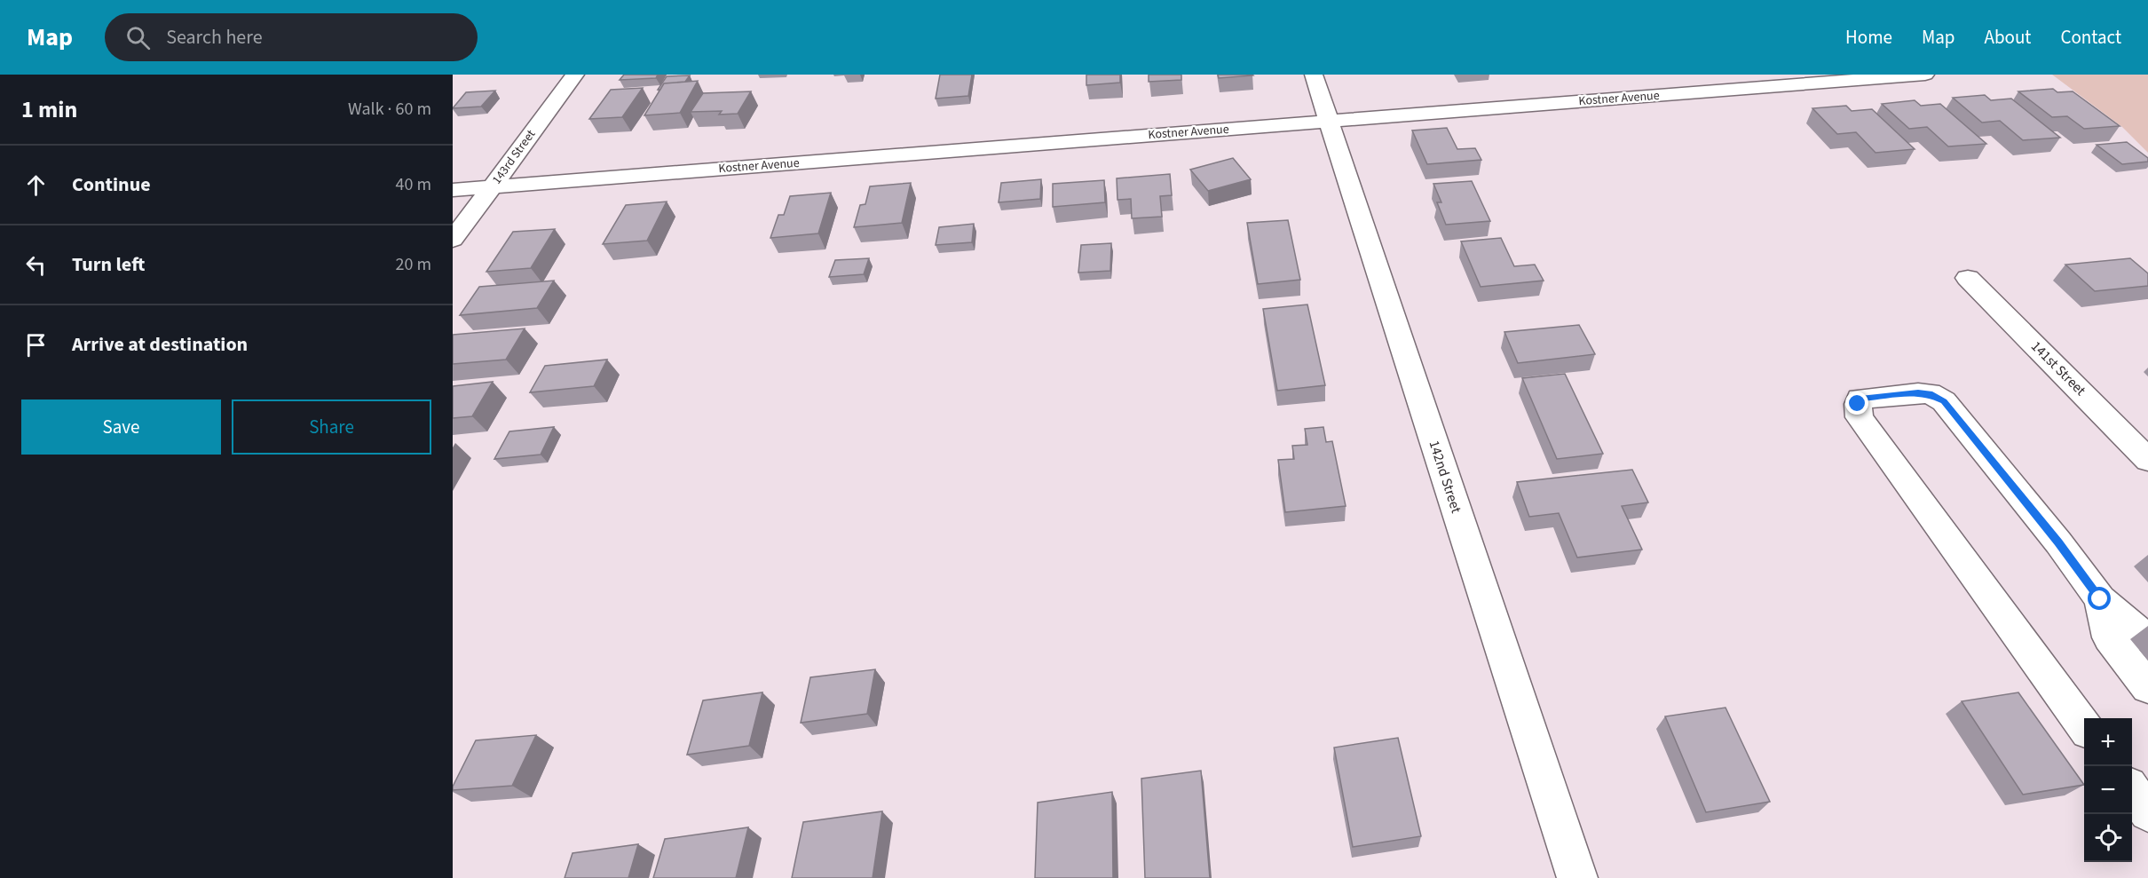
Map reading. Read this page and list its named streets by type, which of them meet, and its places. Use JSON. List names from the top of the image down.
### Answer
{
  "streets": {
    "street": [
      "Kostner Avenue",
      "143rd Street",
      "141st Street",
      "142nd Street"
    ]
  },
  "crossings": [
    ["Kostner Avenue", "143rd Street"],
    ["Kostner Avenue", "142nd Street"]
  ],
  "page": {
    "header": "Map",
    "search": "Search here",
    "nav": [
      "Home",
      "Map",
      "About",
      "Contact"
    ],
    "heading": ["1 min", "Walk · 60 m"],
    "list": [
      ["Continue", "40 m"],
      ["Turn left", "20 m"],
      "Arrive at destination"
    ],
    "buttons": ["Save", "Share"],
    "map_buttons": ["+", "−"]
  }
}
